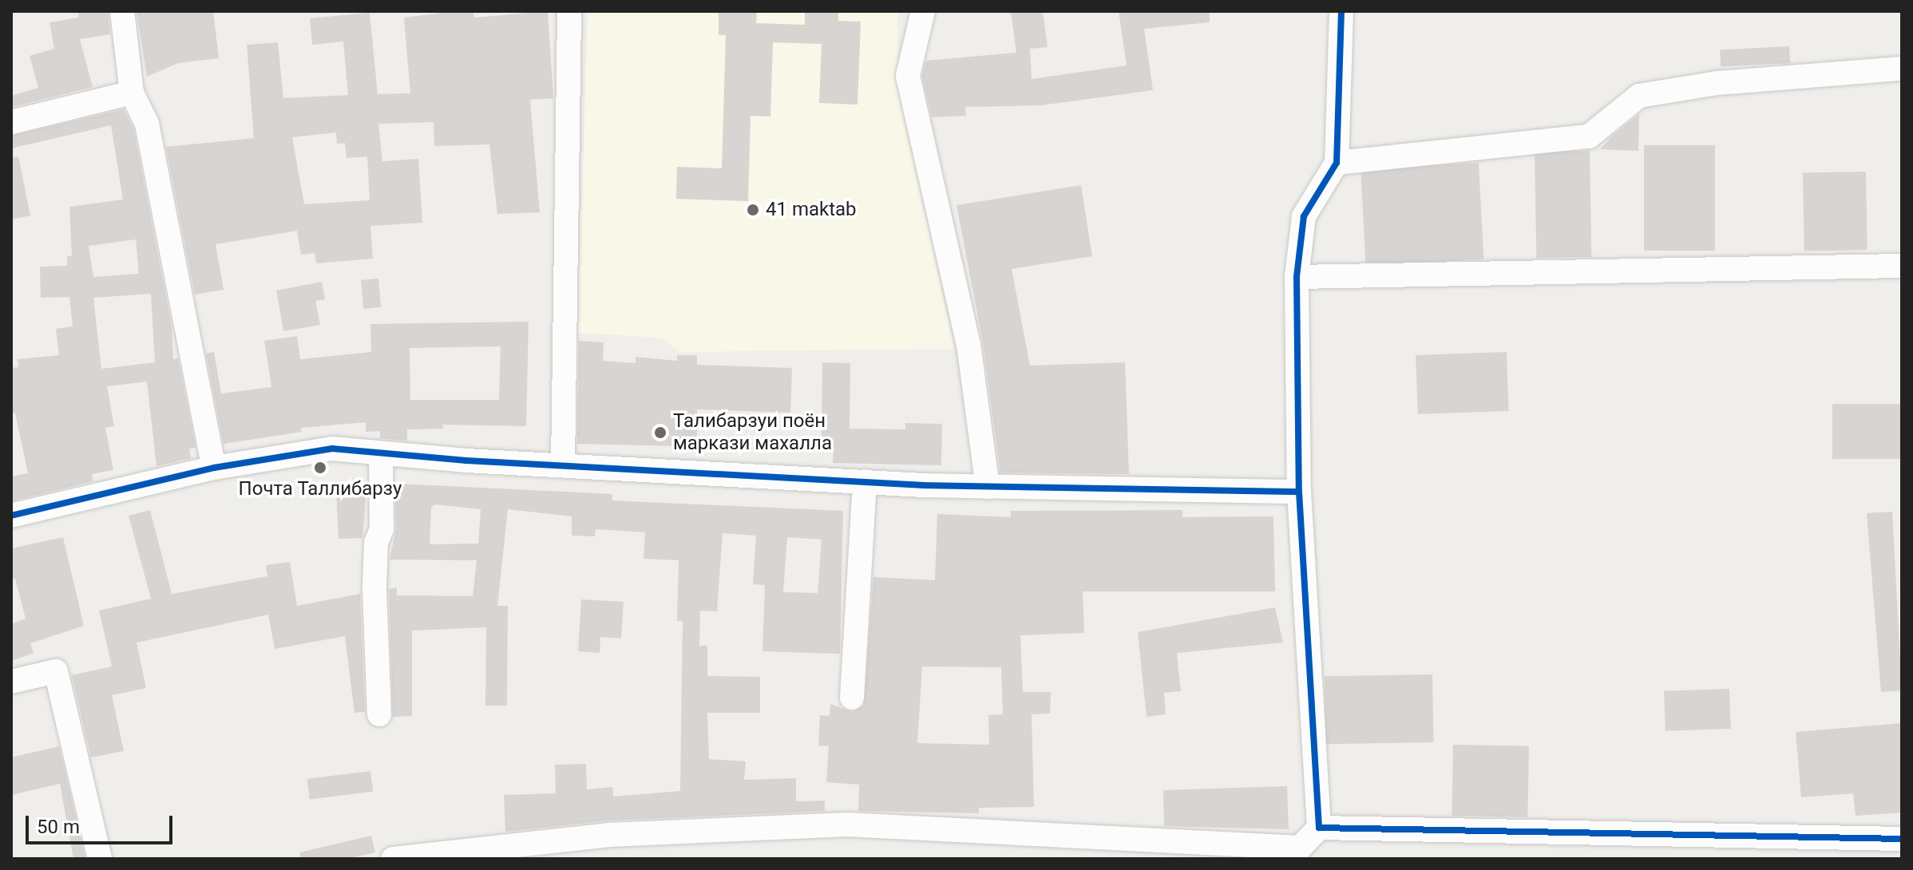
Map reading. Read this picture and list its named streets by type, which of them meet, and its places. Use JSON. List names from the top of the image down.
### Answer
{
  "places": ["41 maktab", "Талибарзуи поён маркази махалла", "Почта Таллибарзу"],
  "scale_bar": "50 m"
}
